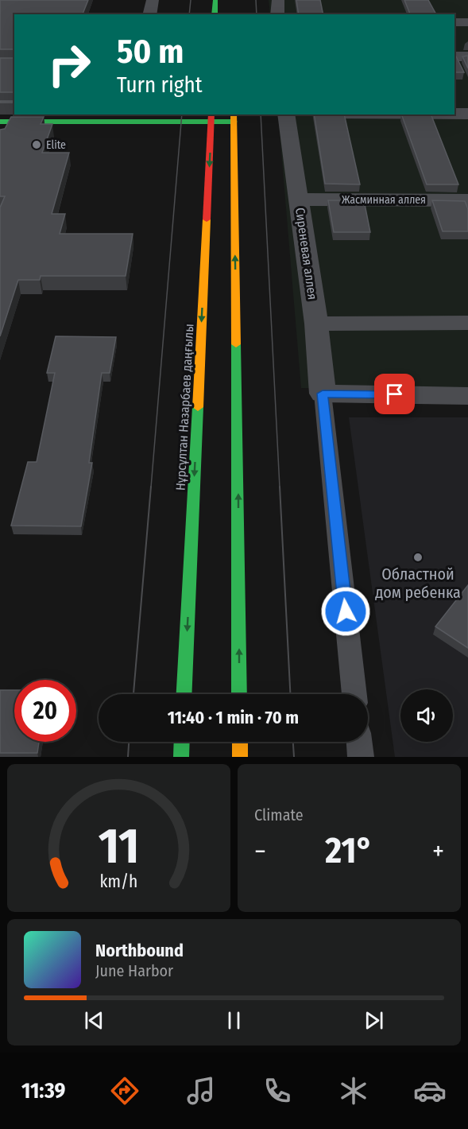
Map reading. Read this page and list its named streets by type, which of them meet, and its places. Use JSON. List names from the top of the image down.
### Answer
{
  "streets": {
    "main road": ["Нұрсұлтан Назарбаев даңғылы"],
    "street": ["Жасминная аллея", "Сиреневая аллея"]
  },
  "crossings": [
    ["Жасминная аллея", "Сиреневая аллея"]
  ],
  "places": ["Elite", "Областной дом ребенка"],
  "page": {
    "turn": ["50 m", "Turn right"],
    "limit": "20",
    "trip": "11:40 · 1 min · 70 m",
    "tile": "Climate",
    "heat": ["−", "21°", "+"],
    "song": ["Northbound", "June Harbor"],
    "tabs": "11:39",
    "gauge": ["11", "km/h"]
  }
}
